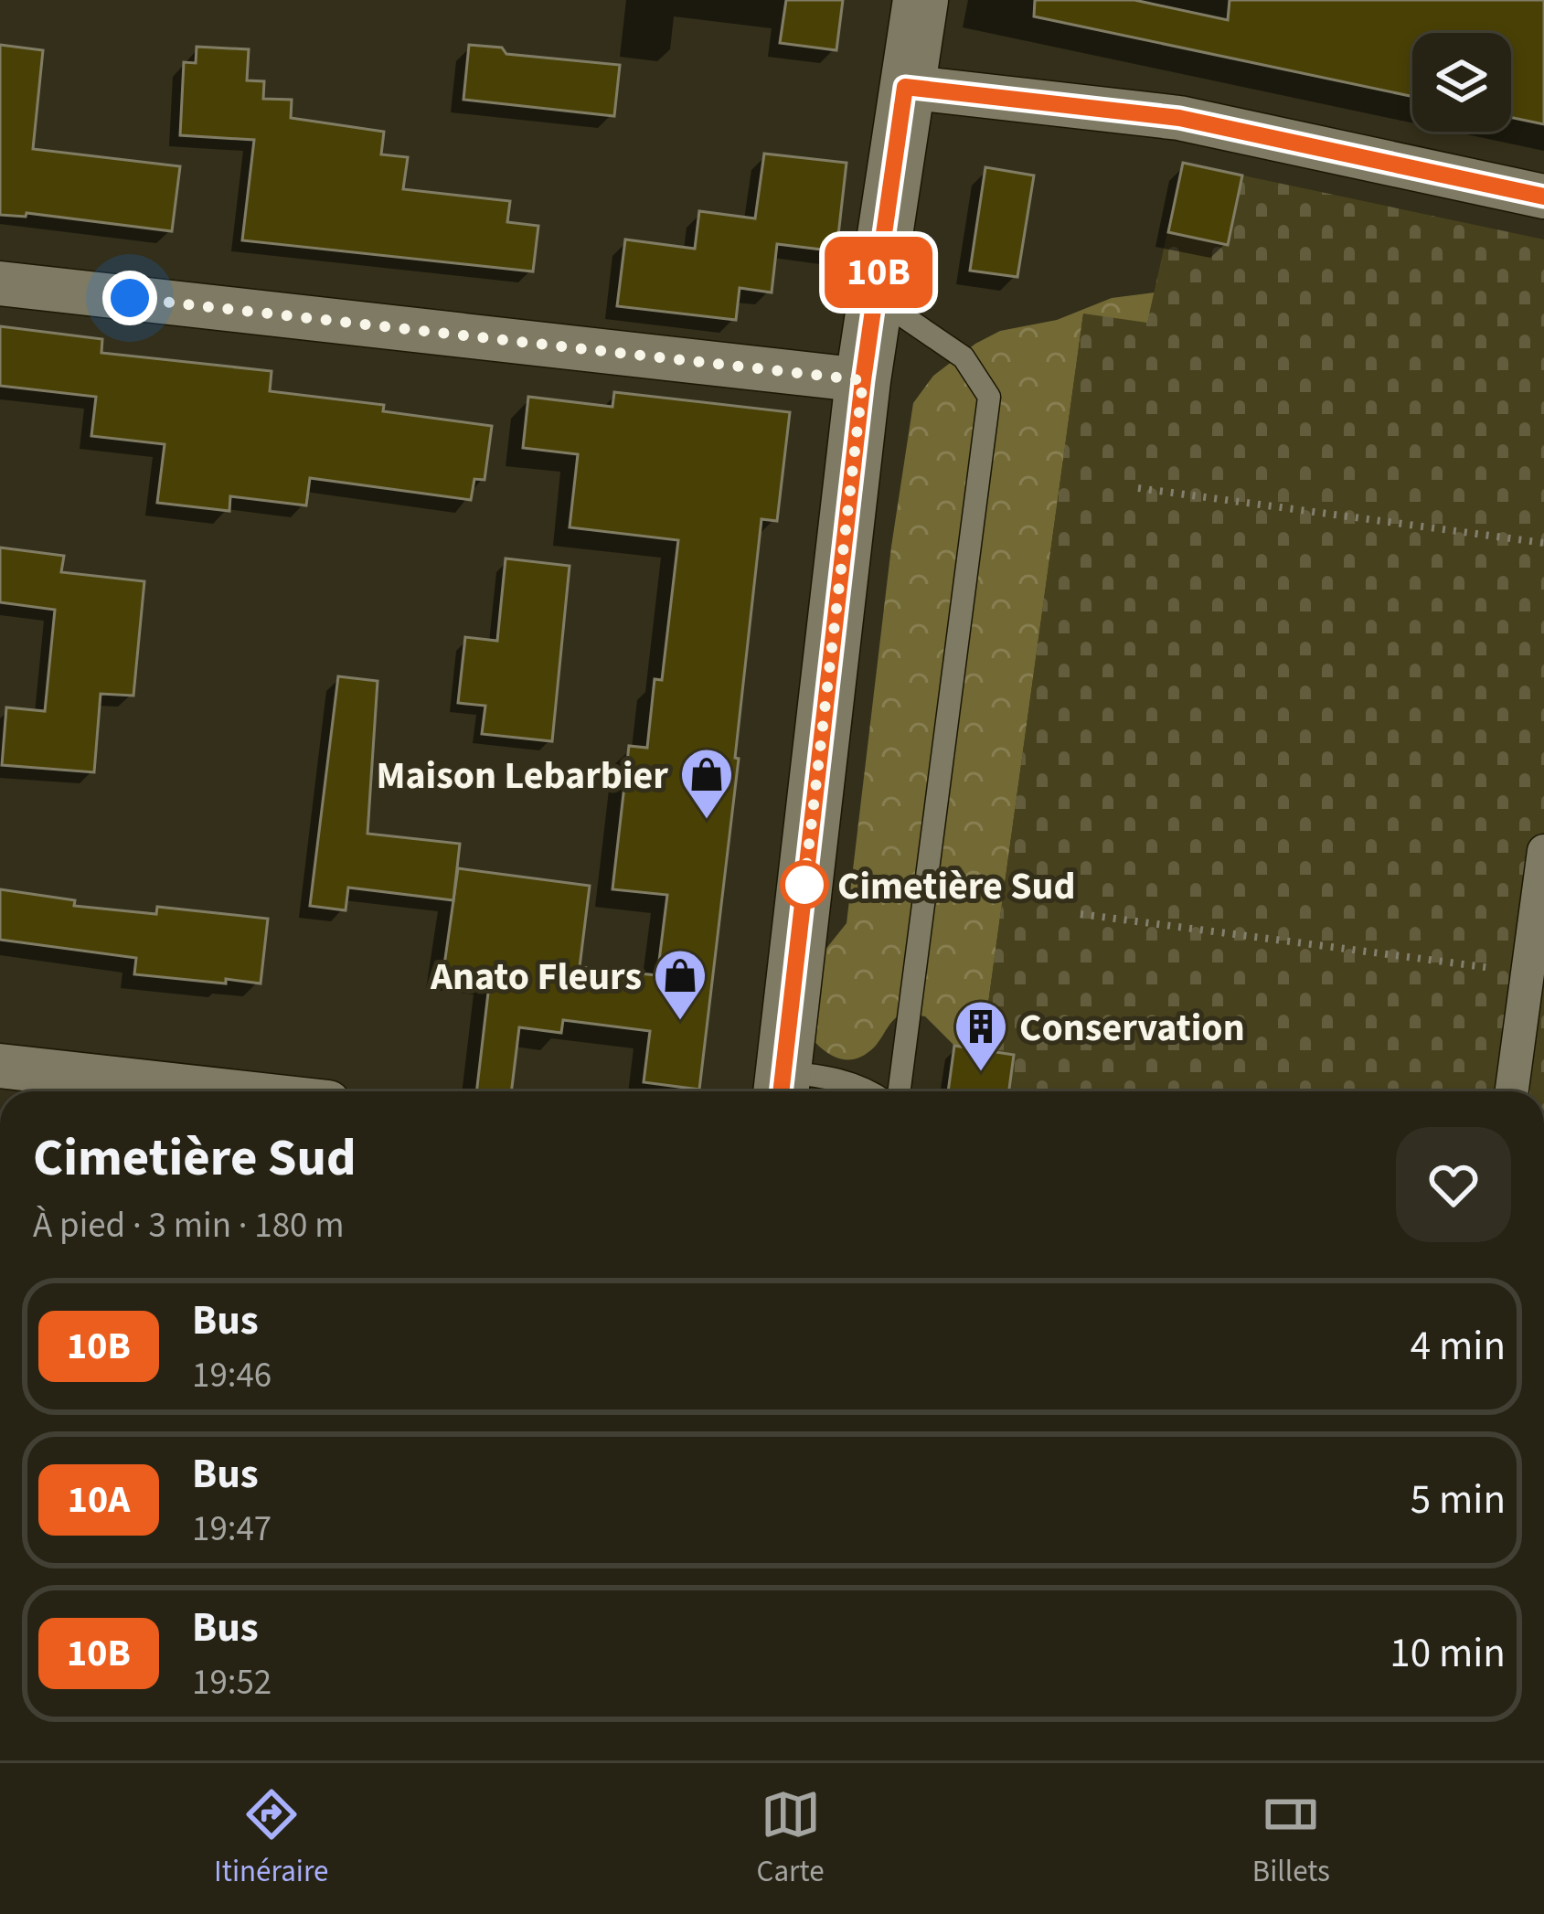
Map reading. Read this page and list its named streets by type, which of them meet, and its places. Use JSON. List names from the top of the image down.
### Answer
{
  "places": {
    "shop": ["Maison Lebarbier", "Anato Fleurs"],
    "other": ["Cimetière Sud"],
    "building": ["Conservation"]
  },
  "lines": ["bus line 10B"],
  "page": {
    "on_map": "10B",
    "heading": ["Cimetière Sud", "À pied · 3 min · 180 m"],
    "list": [
      {
        "mark": "10B",
        "name": "Bus",
        "note": "19:46",
        "value": "4 min"
      },
      {
        "mark": "10A",
        "name": "Bus",
        "note": "19:47",
        "value": "5 min"
      },
      {
        "mark": "10B",
        "name": "Bus",
        "note": "19:52",
        "value": "10 min"
      }
    ],
    "tabs": ["Itinéraire", "Carte", "Billets"]
  }
}
